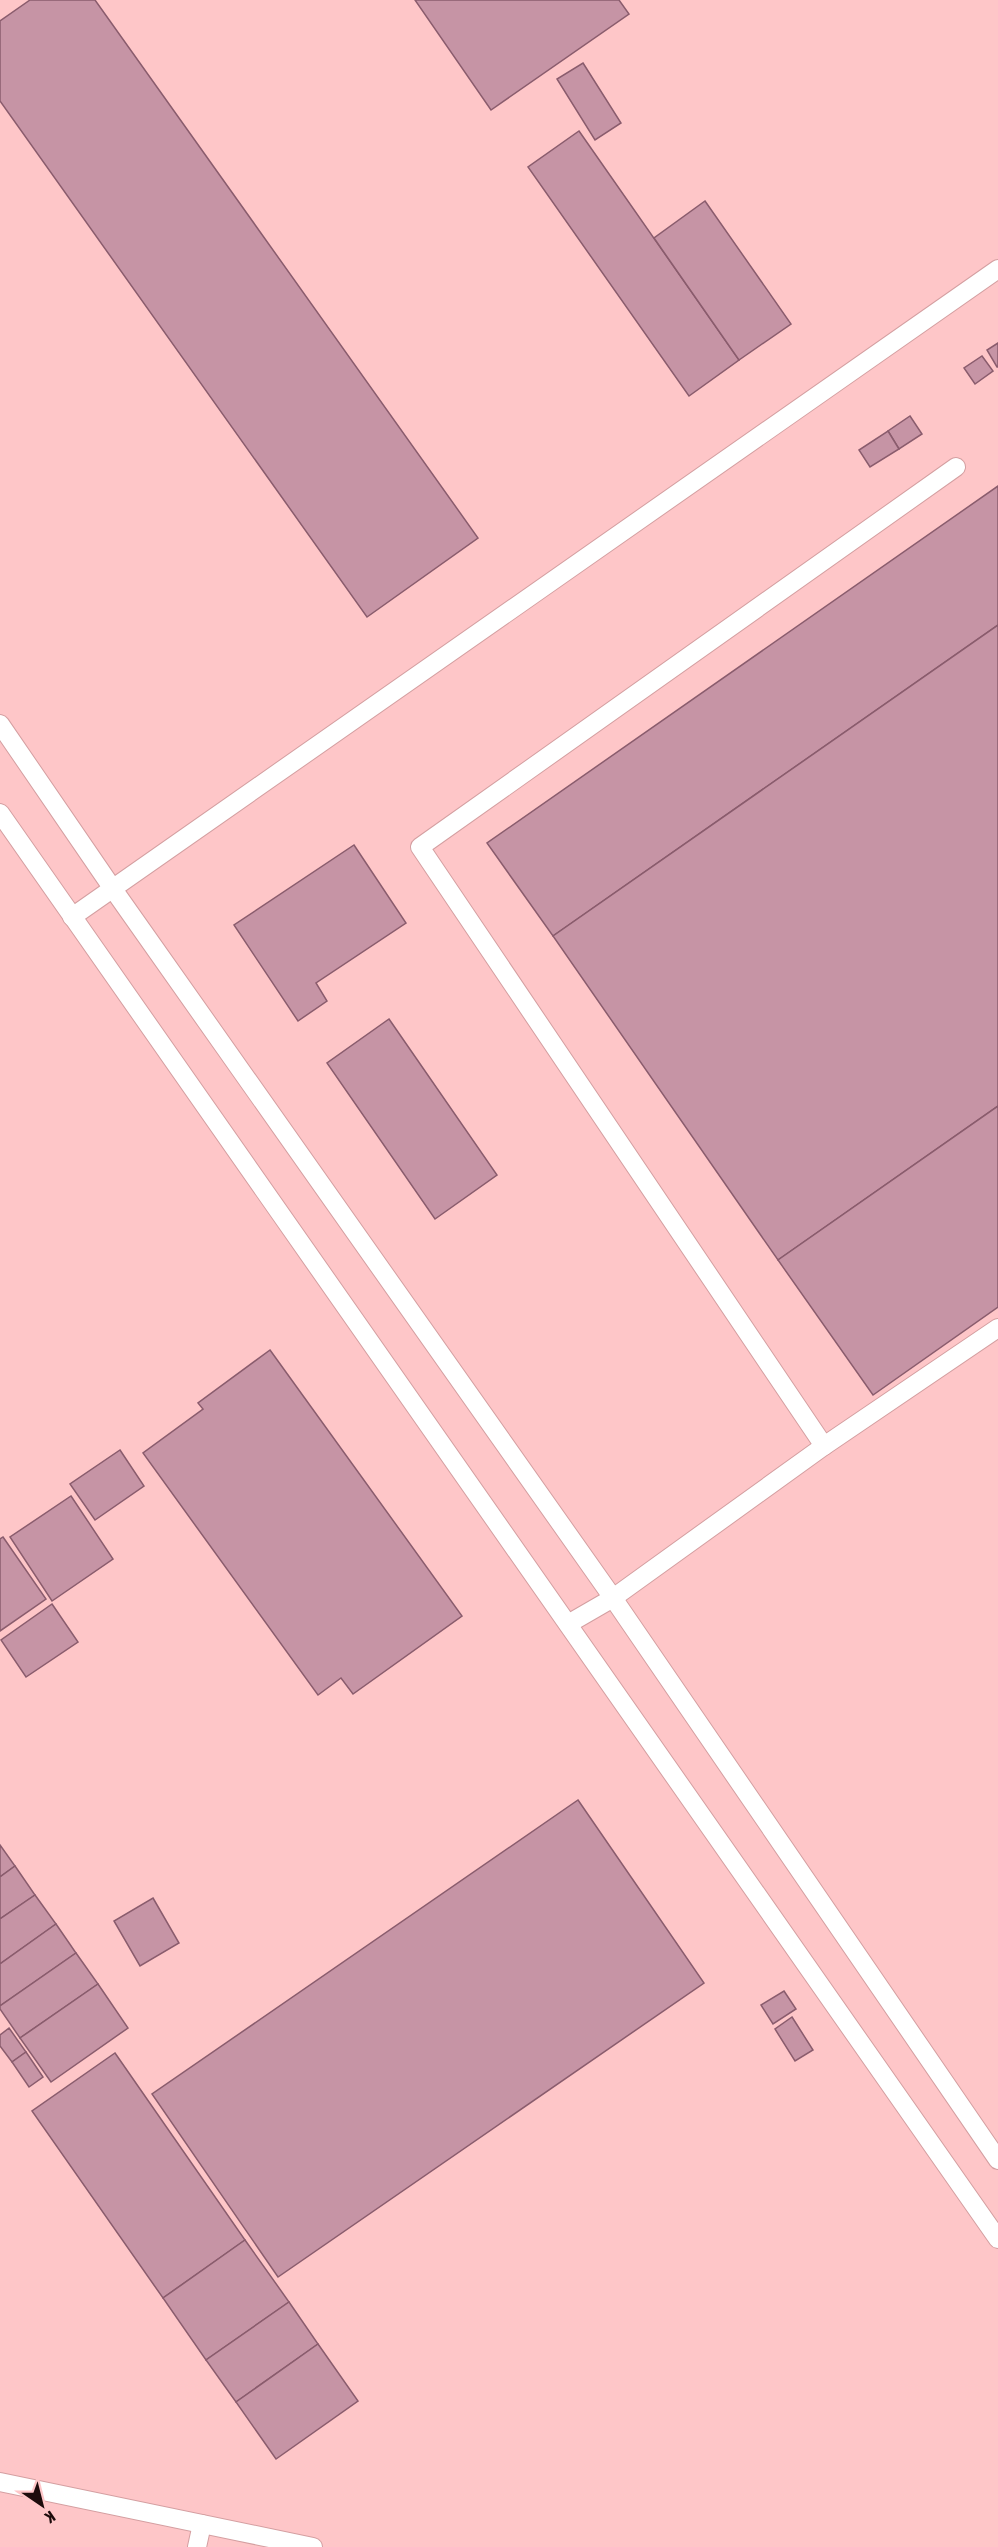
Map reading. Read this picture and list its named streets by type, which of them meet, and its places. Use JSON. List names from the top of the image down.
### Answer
{
  "north": "bottom right"
}
